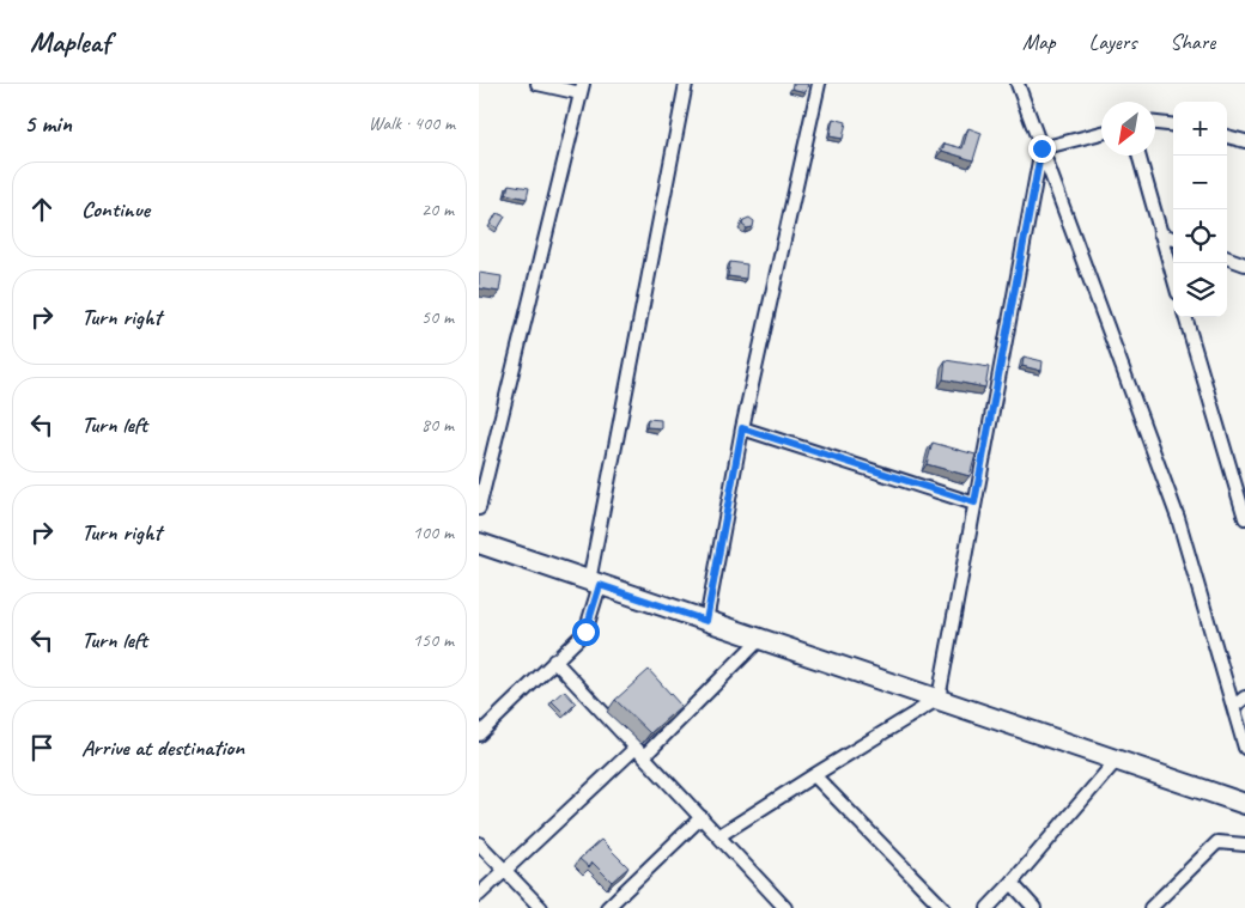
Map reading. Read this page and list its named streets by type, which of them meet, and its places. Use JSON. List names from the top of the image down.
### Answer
{
  "north": "bottom left",
  "page": {
    "header": "Mapleaf",
    "nav": ["Map", "Layers", "Share"],
    "heading": ["5 min", "Walk · 400 m"],
    "map_buttons": ["+", "−"],
    "list": [
      ["Continue", "20 m"],
      ["Turn right", "50 m"],
      ["Turn left", "80 m"],
      ["Turn right", "100 m"],
      ["Turn left", "150 m"],
      "Arrive at destination"
    ]
  }
}
